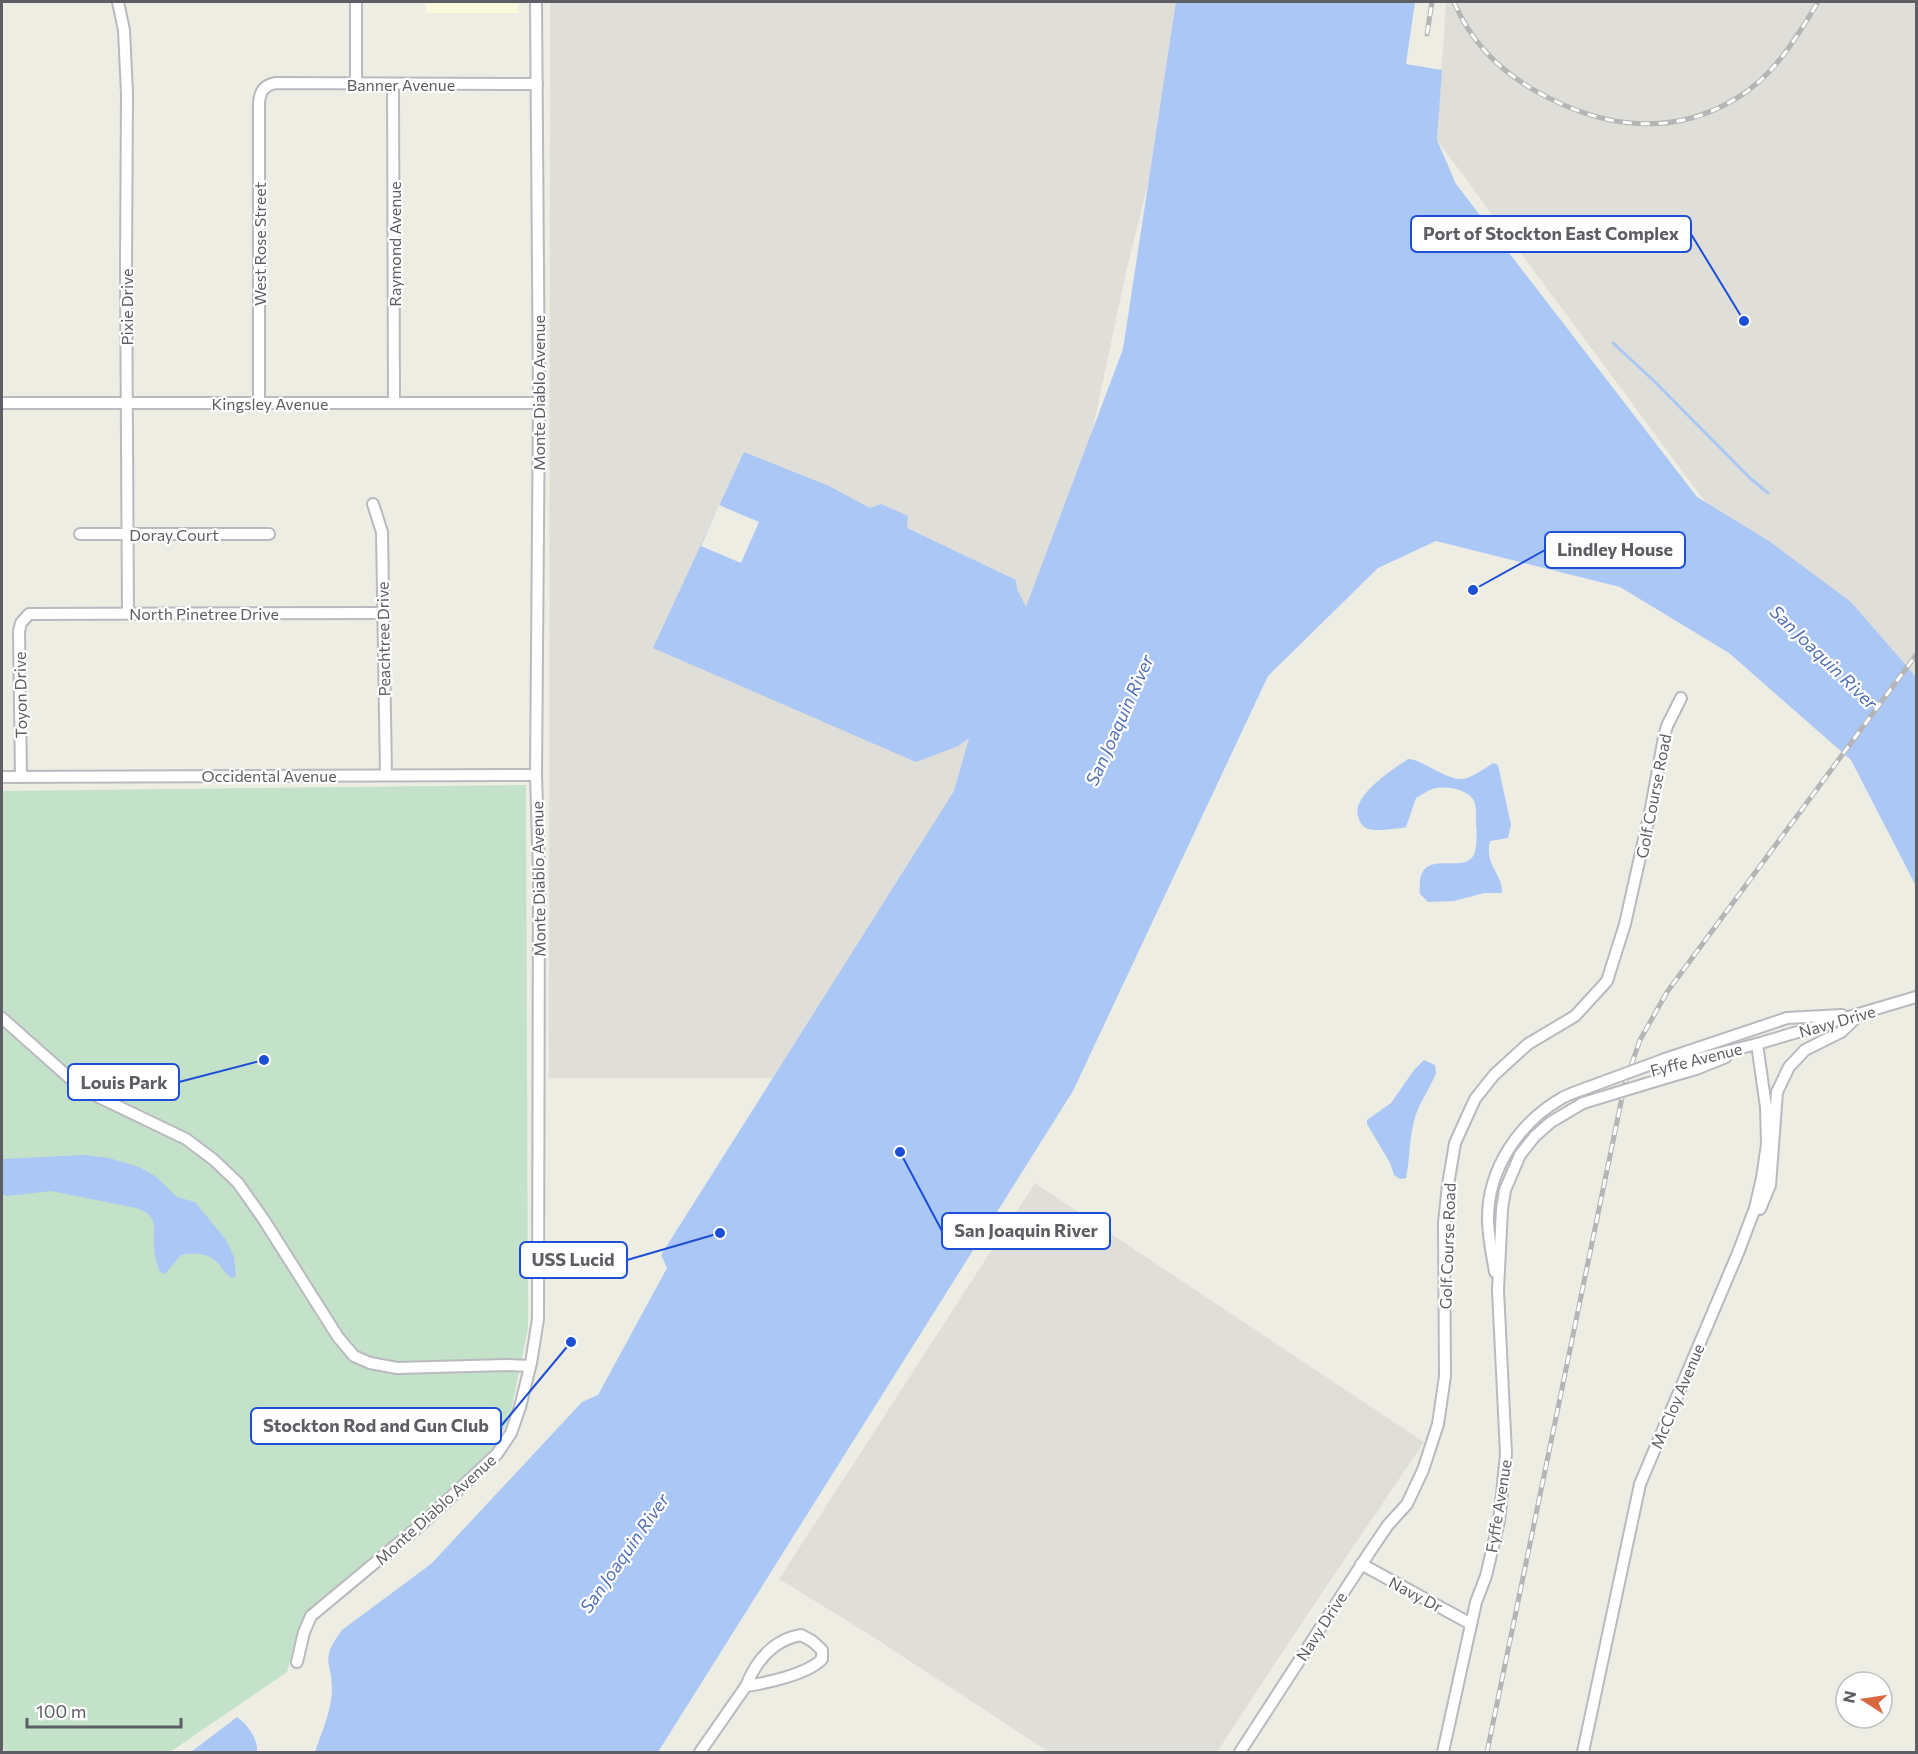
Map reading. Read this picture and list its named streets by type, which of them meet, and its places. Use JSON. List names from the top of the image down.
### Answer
{
  "streets": {
    "street": [
      "Banner Avenue",
      "West Rose Street",
      "Raymond Avenue",
      "Pixie Drive",
      "Monte Diablo Avenue",
      "Kingsley Avenue",
      "Doray Court",
      "North Pinetree Drive",
      "Peachtree Drive",
      "Toyon Drive",
      "Occidental Avenue",
      "Golf Course Road",
      "Navy Drive",
      "Fyffe Avenue",
      "McCloy Avenue",
      "Navy Dr"
    ]
  },
  "crossings": [
    ["Banner Avenue", "West Rose Street"],
    ["Banner Avenue", "Raymond Avenue"],
    ["Banner Avenue", "Monte Diablo Avenue"],
    ["West Rose Street", "Kingsley Avenue"],
    ["Raymond Avenue", "Kingsley Avenue"],
    ["Pixie Drive", "Kingsley Avenue"],
    ["Pixie Drive", "Doray Court"],
    ["Pixie Drive", "North Pinetree Drive"],
    ["Monte Diablo Avenue", "Kingsley Avenue"],
    ["Monte Diablo Avenue", "Occidental Avenue"],
    ["North Pinetree Drive", "Peachtree Drive"],
    ["North Pinetree Drive", "Toyon Drive"],
    ["Peachtree Drive", "Occidental Avenue"],
    ["Toyon Drive", "Occidental Avenue"],
    ["Golf Course Road", "Navy Drive"],
    ["Navy Drive", "Fyffe Avenue"],
    ["Navy Drive", "McCloy Avenue"],
    ["Navy Drive", "Navy Dr"],
    ["Fyffe Avenue", "McCloy Avenue"],
    ["Fyffe Avenue", "Navy Dr"]
  ],
  "water": ["San Joaquin River"],
  "places": [
    "Port of Stockton East Complex",
    "Lindley House",
    "Louis Park",
    "San Joaquin River",
    "USS Lucid",
    "Stockton Rod and Gun Club"
  ],
  "scale_bar": "100 m",
  "north": "left"
}
